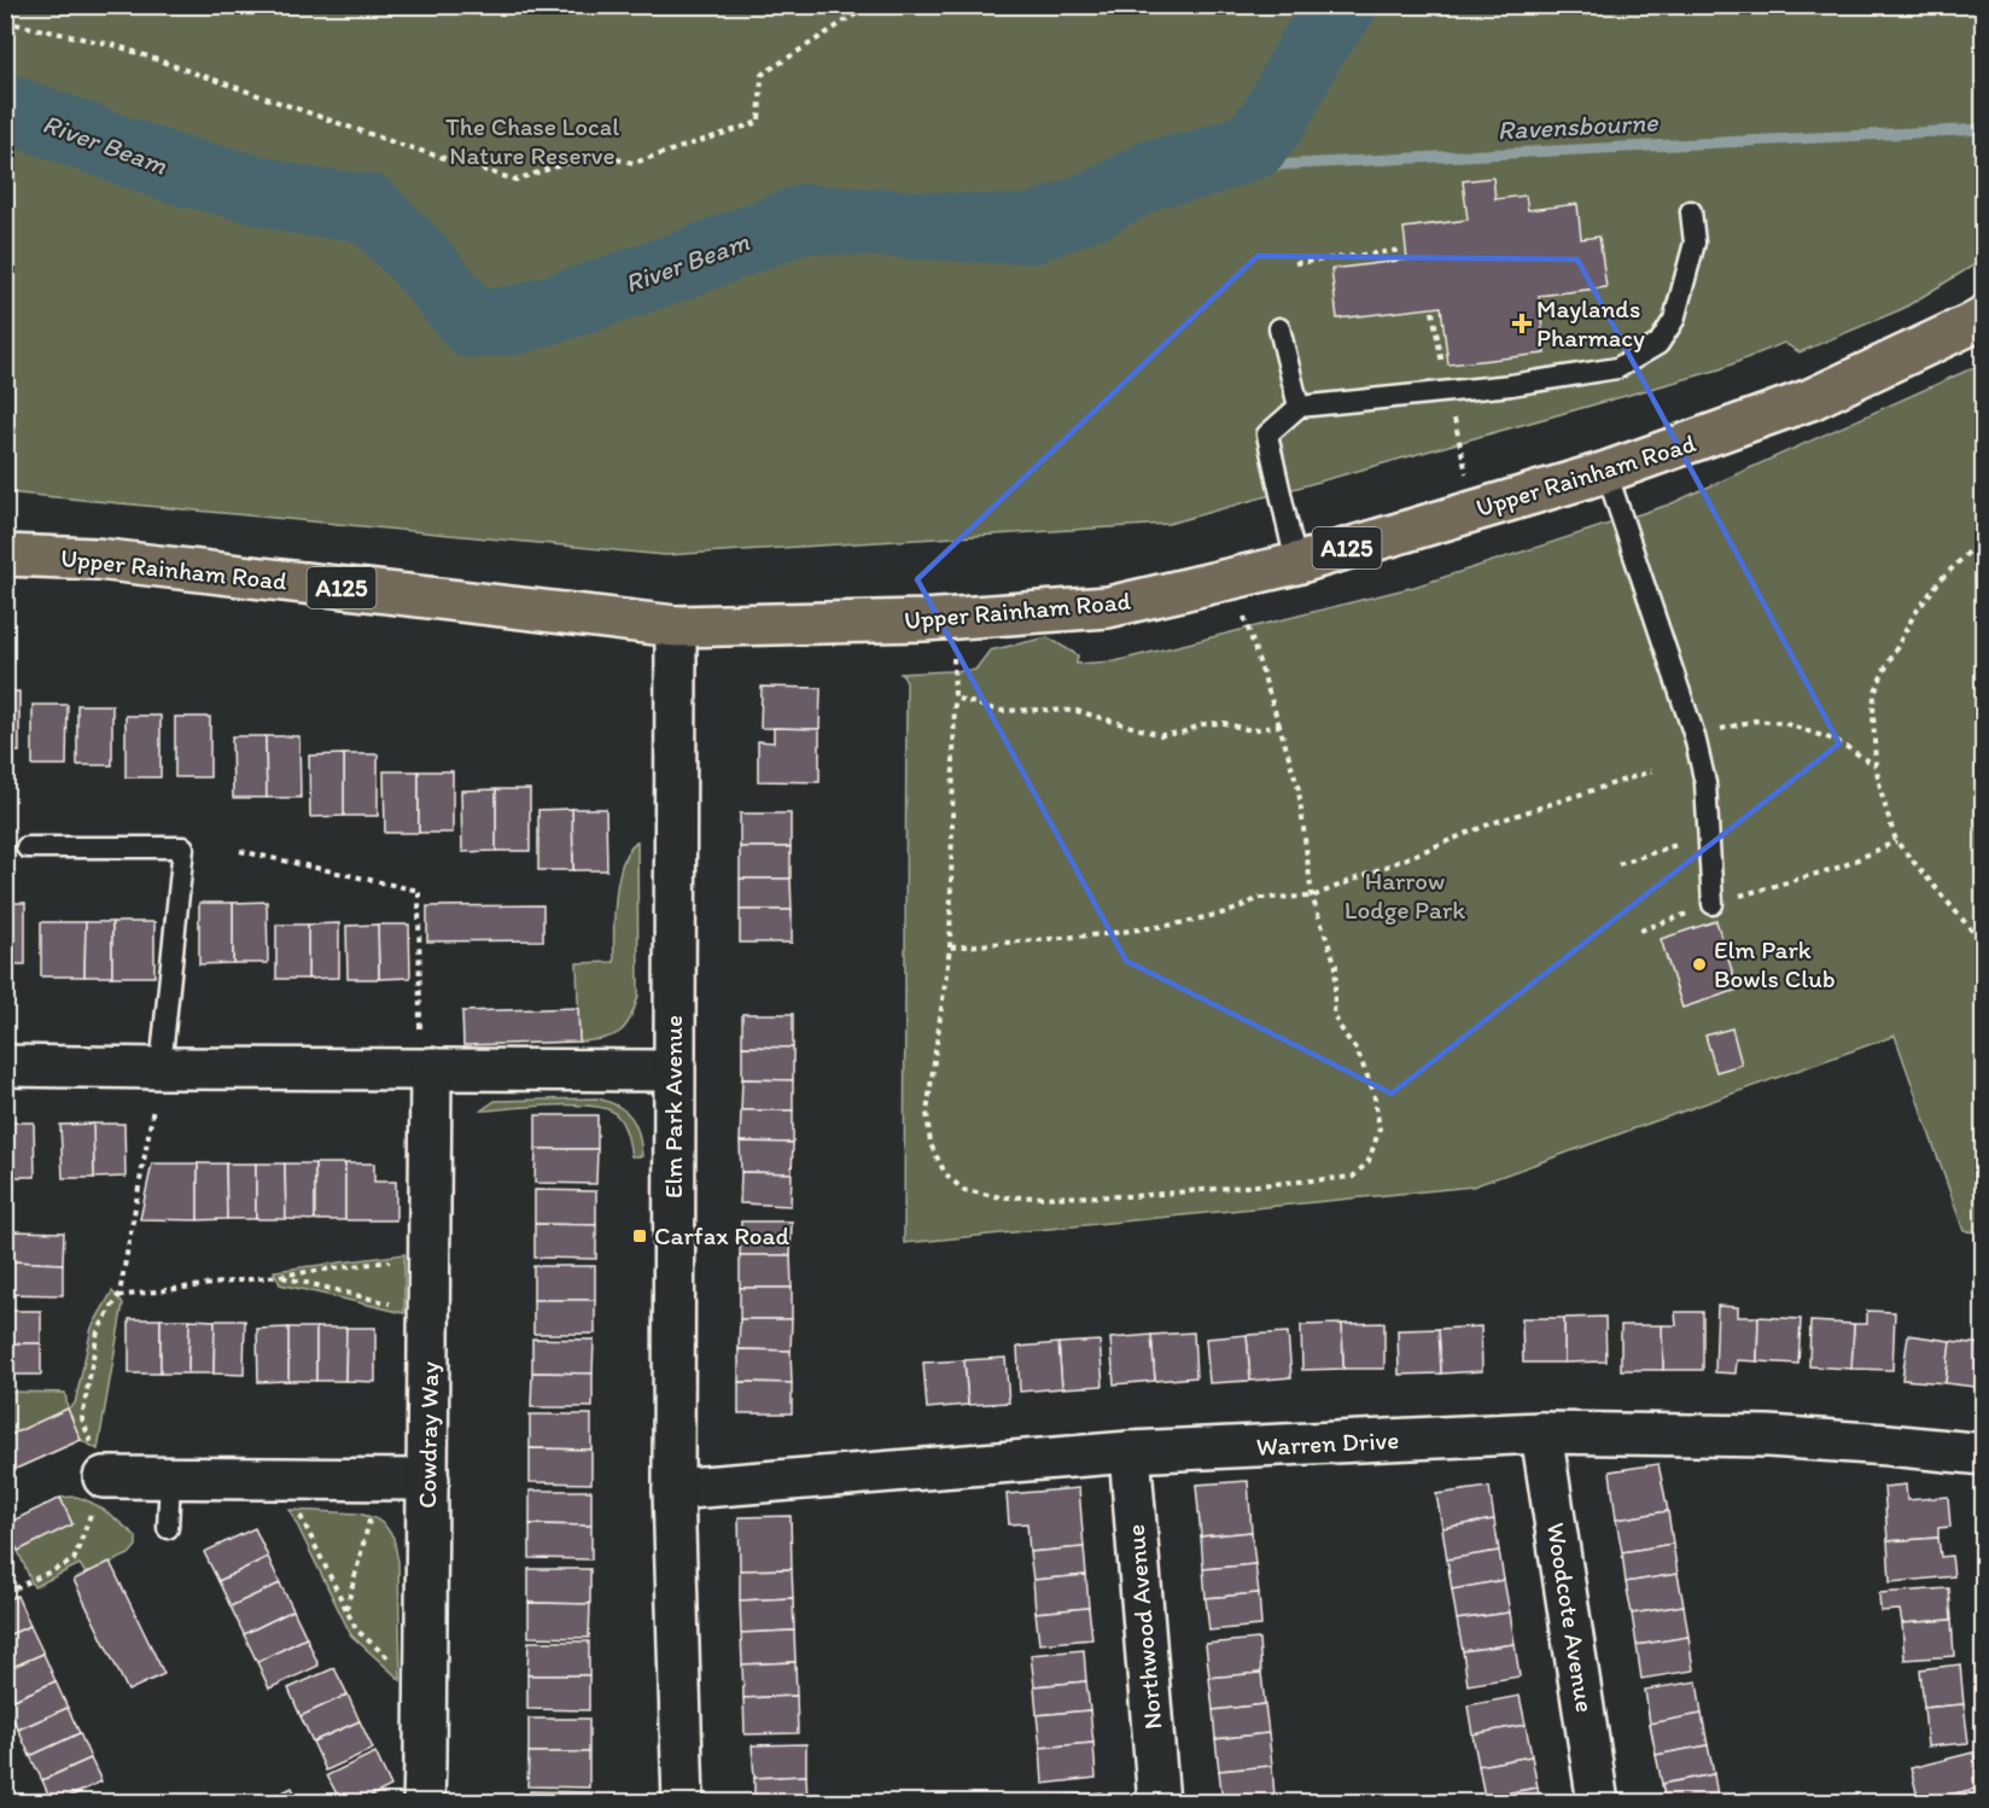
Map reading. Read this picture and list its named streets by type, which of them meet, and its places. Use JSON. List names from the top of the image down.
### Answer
{
  "streets": {
    "main road": ["Upper Rainham Road", "A125"],
    "street": [
      "Elm Park Avenue",
      "Cowdray Way",
      "Warren Drive",
      "Woodcote Avenue",
      "Northwood Avenue"
    ]
  },
  "crossings": [
    ["Upper Rainham Road", "Elm Park Avenue"],
    ["Elm Park Avenue", "Warren Drive"],
    ["Warren Drive", "Woodcote Avenue"],
    ["Warren Drive", "Northwood Avenue"]
  ],
  "water": ["Ravensbourne", "River Beam"],
  "parks": ["The Chase Local Nature Reserve", "Harrow Lodge Park"],
  "places": {
    "health": ["Maylands Pharmacy"],
    "other": ["Elm Park Bowls Club"],
    "transit": ["Carfax Road"]
  }
}
